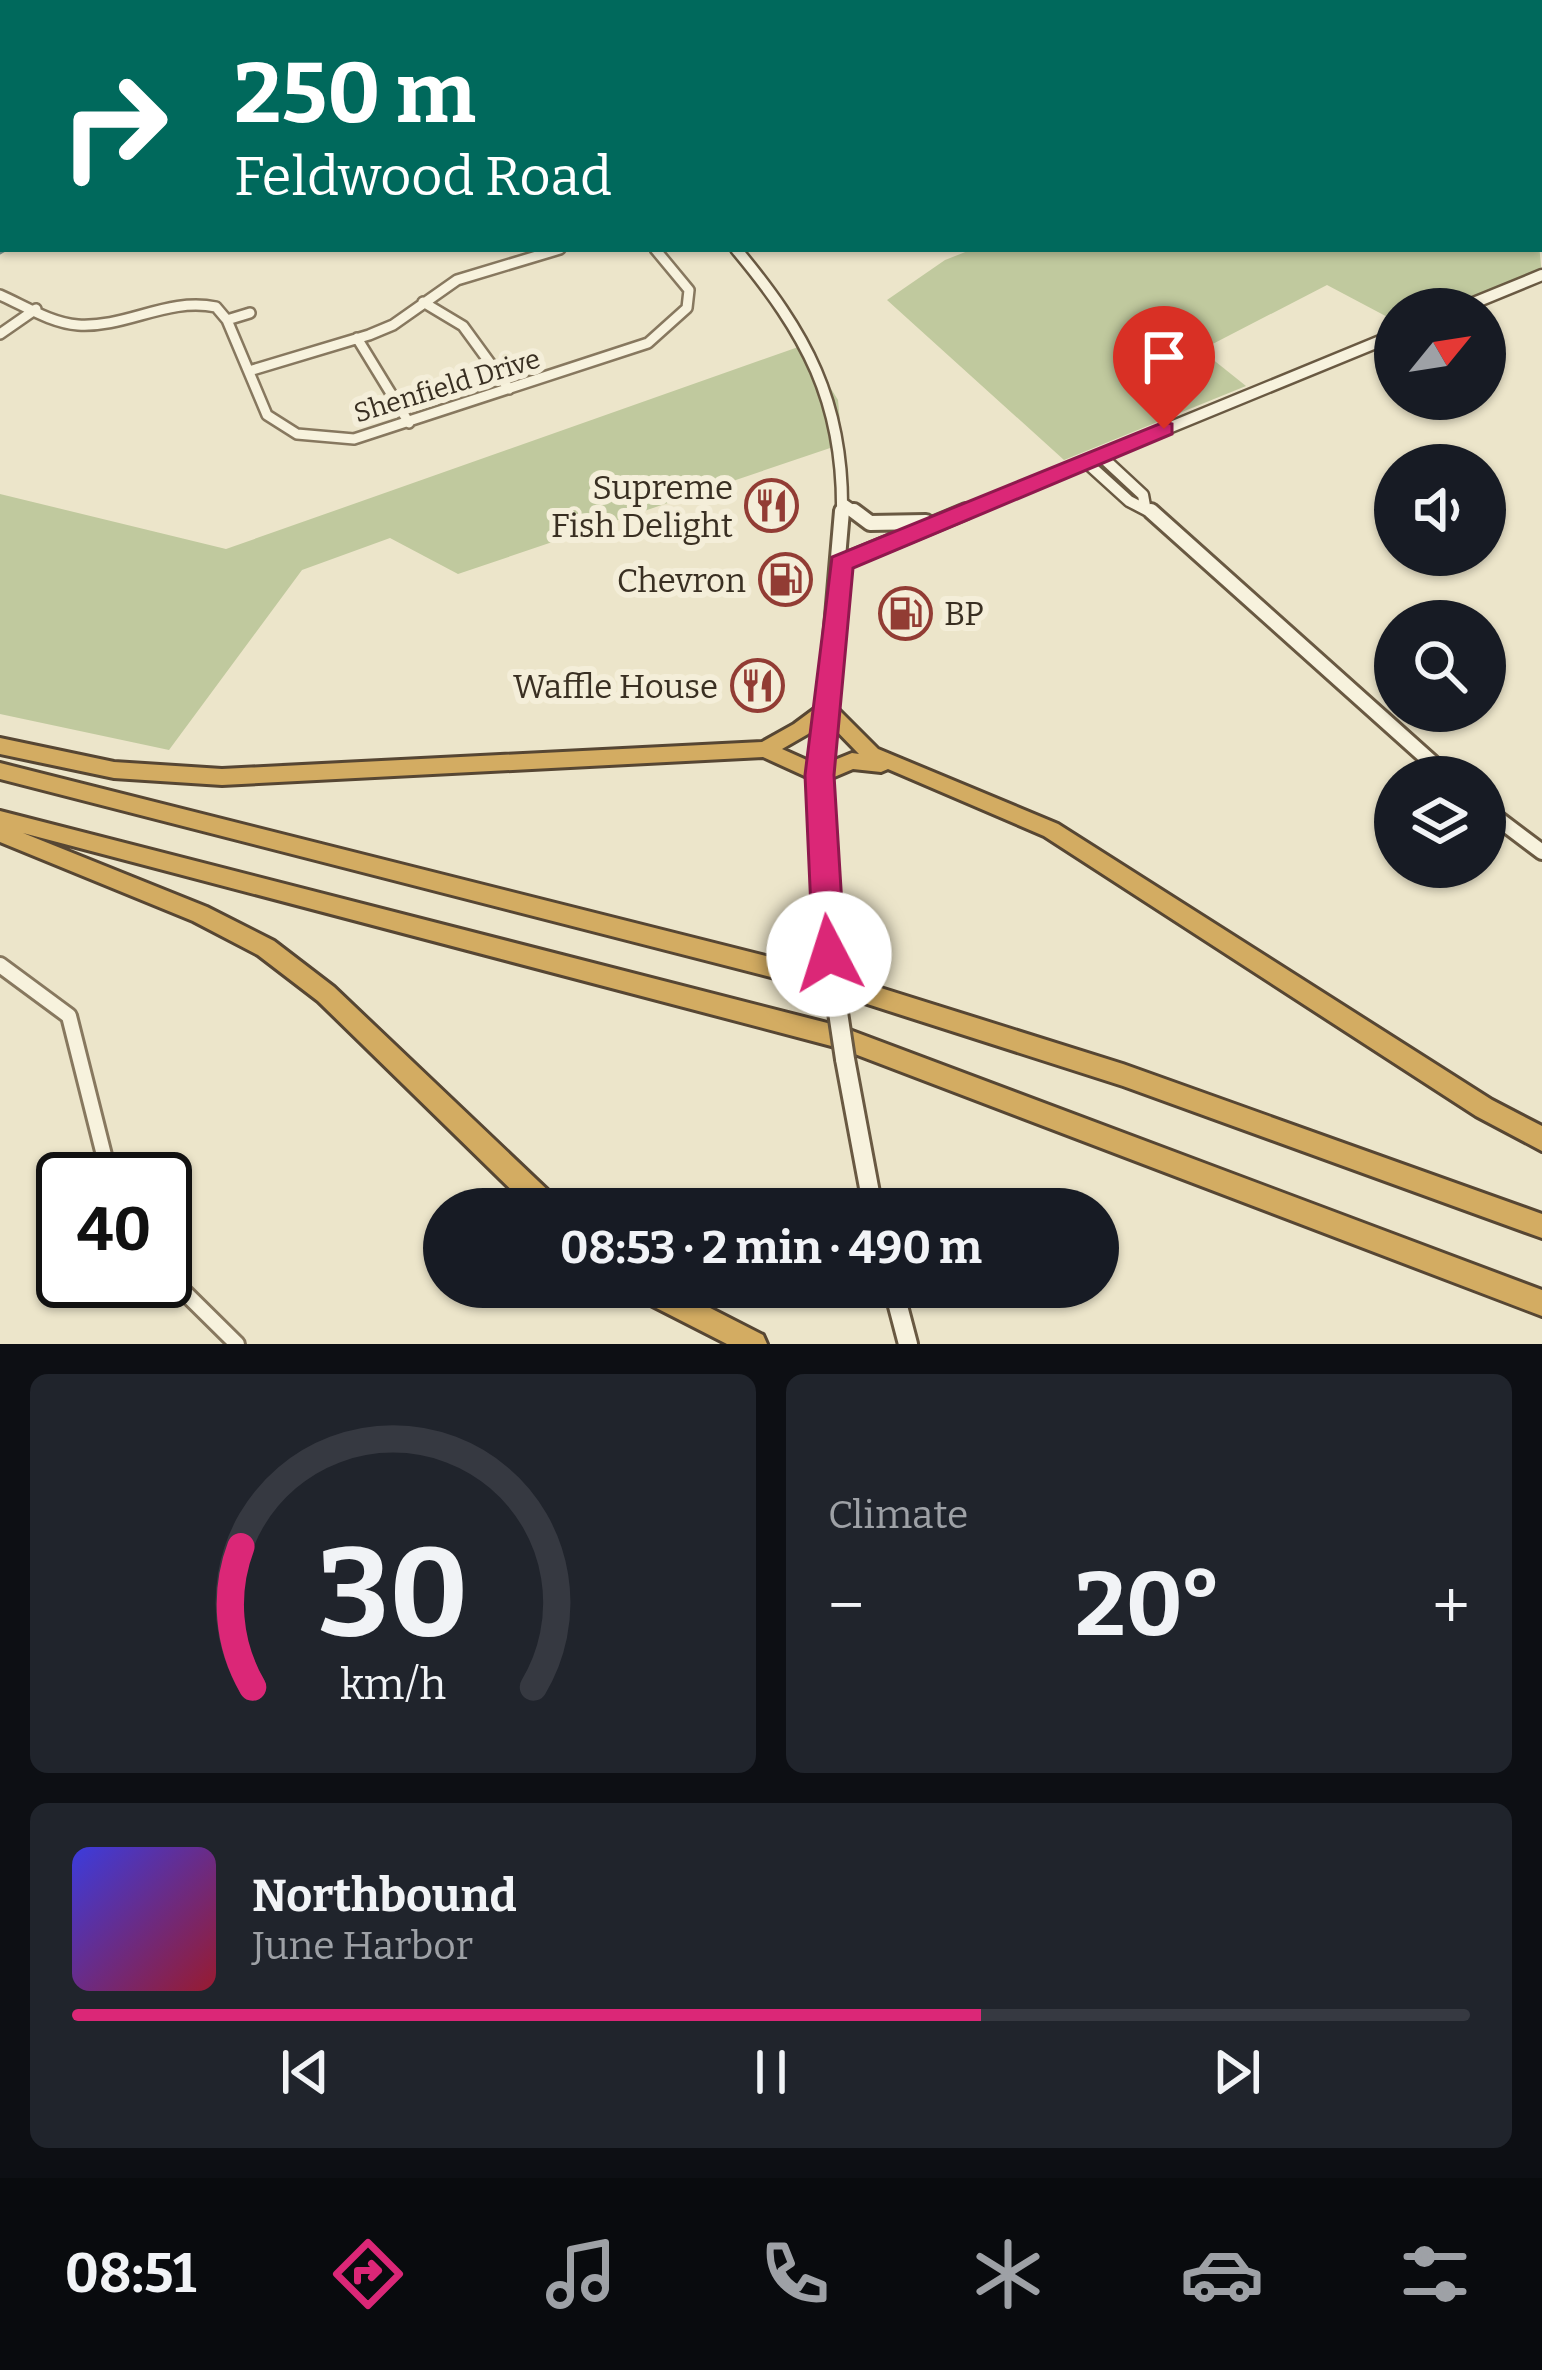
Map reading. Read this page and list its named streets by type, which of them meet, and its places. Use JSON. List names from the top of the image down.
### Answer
{
  "streets": {
    "street": ["Shenfield Drive"]
  },
  "places": {
    "restaurant": ["Supreme Fish Delight", "Waffle House"],
    "fuel station": ["Chevron", "BP"]
  },
  "north": "top right",
  "page": {
    "turn": ["250 m", "Feldwood Road"],
    "limit": "40",
    "trip": "08:53 · 2 min · 490 m",
    "tile": "Climate",
    "heat": ["−", "20°", "+"],
    "song": ["Northbound", "June Harbor"],
    "tabs": "08:51",
    "gauge": ["30", "km/h"]
  }
}
